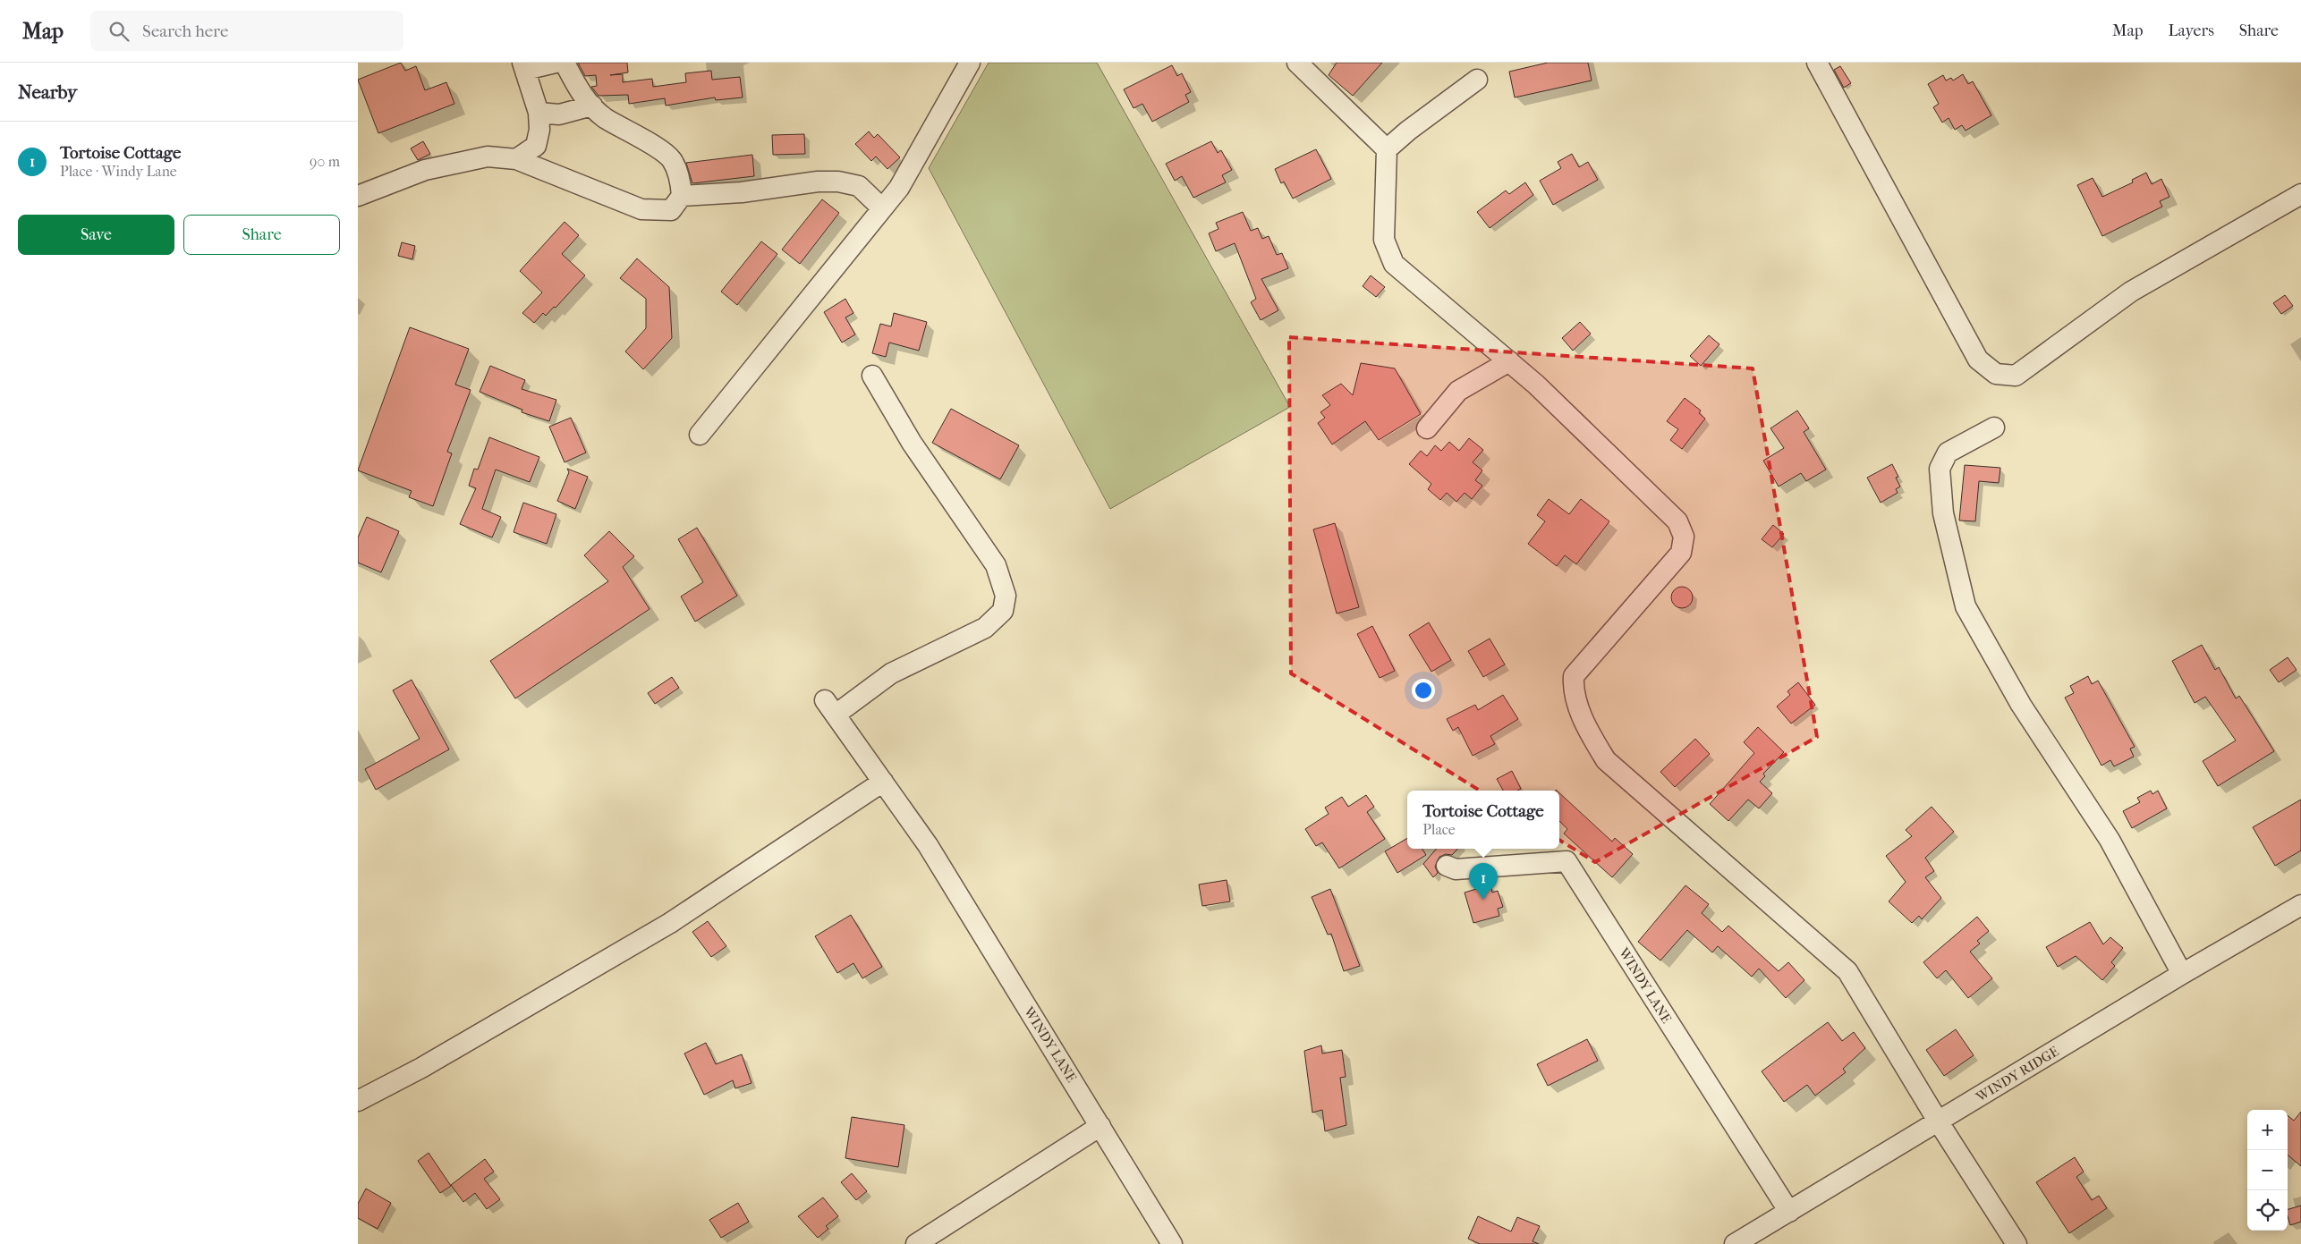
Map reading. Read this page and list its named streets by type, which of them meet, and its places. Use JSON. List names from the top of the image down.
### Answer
{
  "streets": {
    "street": ["WINDY LANE", "WINDY RIDGE"]
  },
  "crossings": [
    ["WINDY LANE", "WINDY RIDGE"]
  ],
  "page": {
    "header": "Map",
    "search": "Search here",
    "nav": ["Map", "Layers", "Share"],
    "heading": "Nearby",
    "list": [
      {
        "mark": "1",
        "name": "Tortoise Cottage",
        "note": "Place · Windy Lane",
        "value": "90 m"
      }
    ],
    "buttons": ["Save", "Share"],
    "popup": ["Tortoise Cottage", "Place"],
    "pins": "1",
    "map_buttons": ["+", "−"]
  }
}
